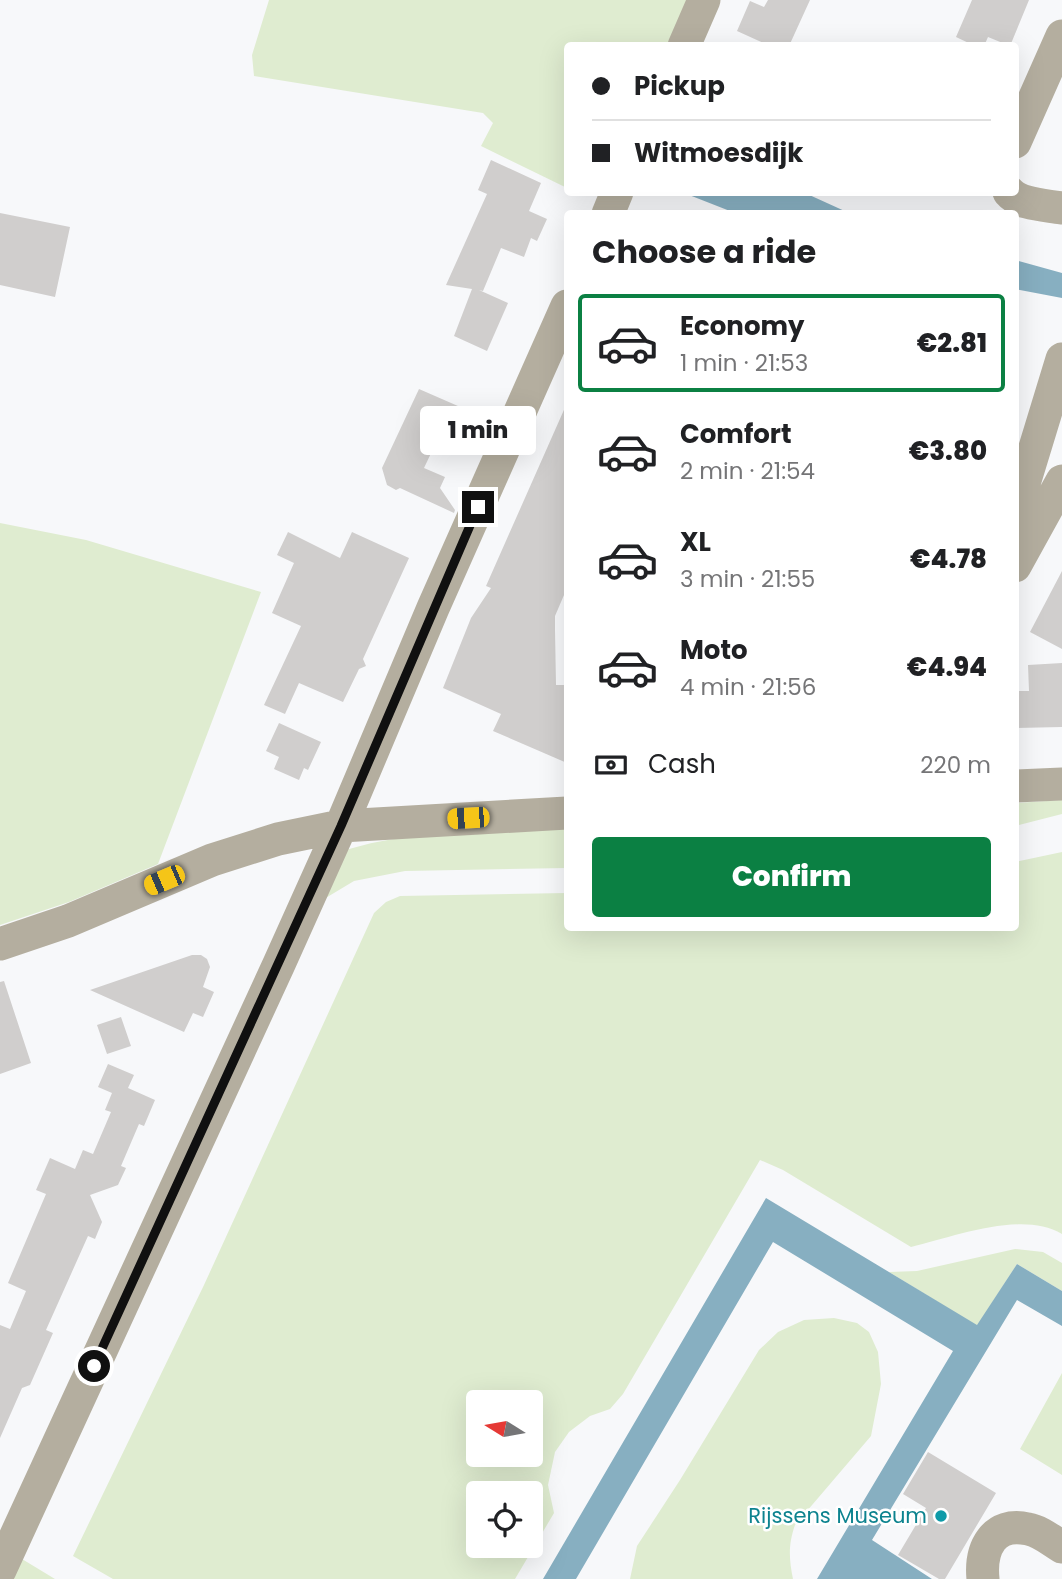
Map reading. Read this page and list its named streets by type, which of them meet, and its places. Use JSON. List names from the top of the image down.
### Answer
{
  "places": ["Rijssens Museum"],
  "north": "left",
  "page": {
    "banner": ["Pickup", "Witmoesdijk"],
    "heading": "Choose a ride",
    "list": [
      {
        "name": "Economy",
        "note": "1 min · 21:53",
        "value": "€2.81"
      },
      {
        "name": "Comfort",
        "note": "2 min · 21:54",
        "value": "€3.80"
      },
      {
        "name": "XL",
        "note": "3 min · 21:55",
        "value": "€4.78"
      },
      {
        "name": "Moto",
        "note": "4 min · 21:56",
        "value": "€4.94"
      }
    ],
    "bubble": "1 min",
    "pay": ["Cash", "220 m"],
    "buttons": "Confirm"
  }
}
